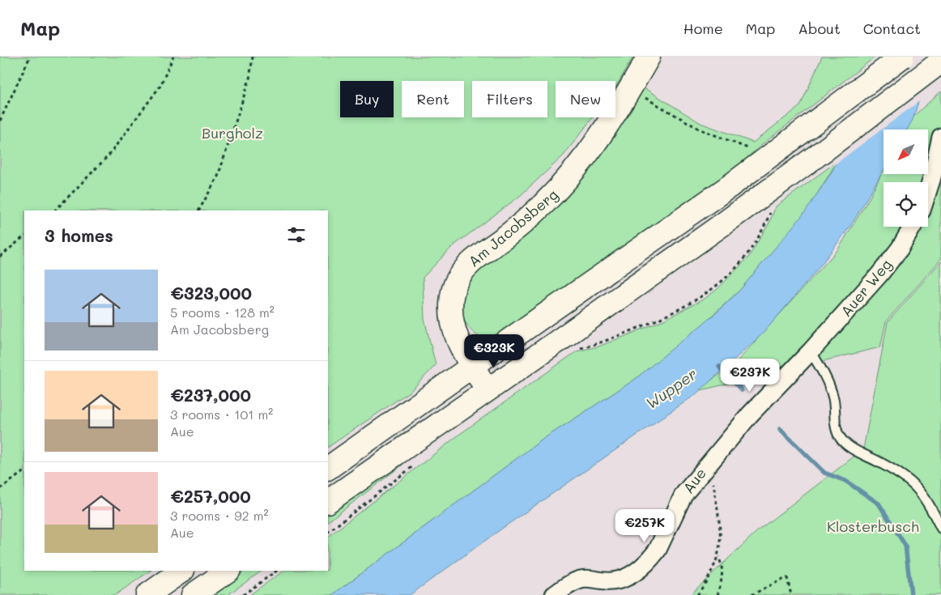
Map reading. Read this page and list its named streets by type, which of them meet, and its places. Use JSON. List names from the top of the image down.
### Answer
{
  "streets": {
    "main road": ["Am Jacobsberg"],
    "street": ["Auer Weg", "Aue"]
  },
  "crossings": [
    ["Auer Weg", "Aue"]
  ],
  "water": ["Wupper"],
  "parks": ["Burgholz", "Klosterbusch"],
  "north": "bottom left",
  "page": {
    "header": "Map",
    "nav": [
      "Home",
      "Map",
      "About",
      "Contact"
    ],
    "chip": [
      "Buy",
      "Rent",
      "Filters",
      "New"
    ],
    "heading": "3 homes",
    "list": [
      {
        "name": "€323,000",
        "note": "5 rooms · 128 m² · Am Jacobsberg"
      },
      {
        "name": "€237,000",
        "note": "3 rooms · 101 m² · Aue"
      },
      {
        "name": "€257,000",
        "note": "3 rooms · 92 m² · Aue"
      }
    ],
    "price": ["€323K", "€237K", "€257K"]
  }
}
